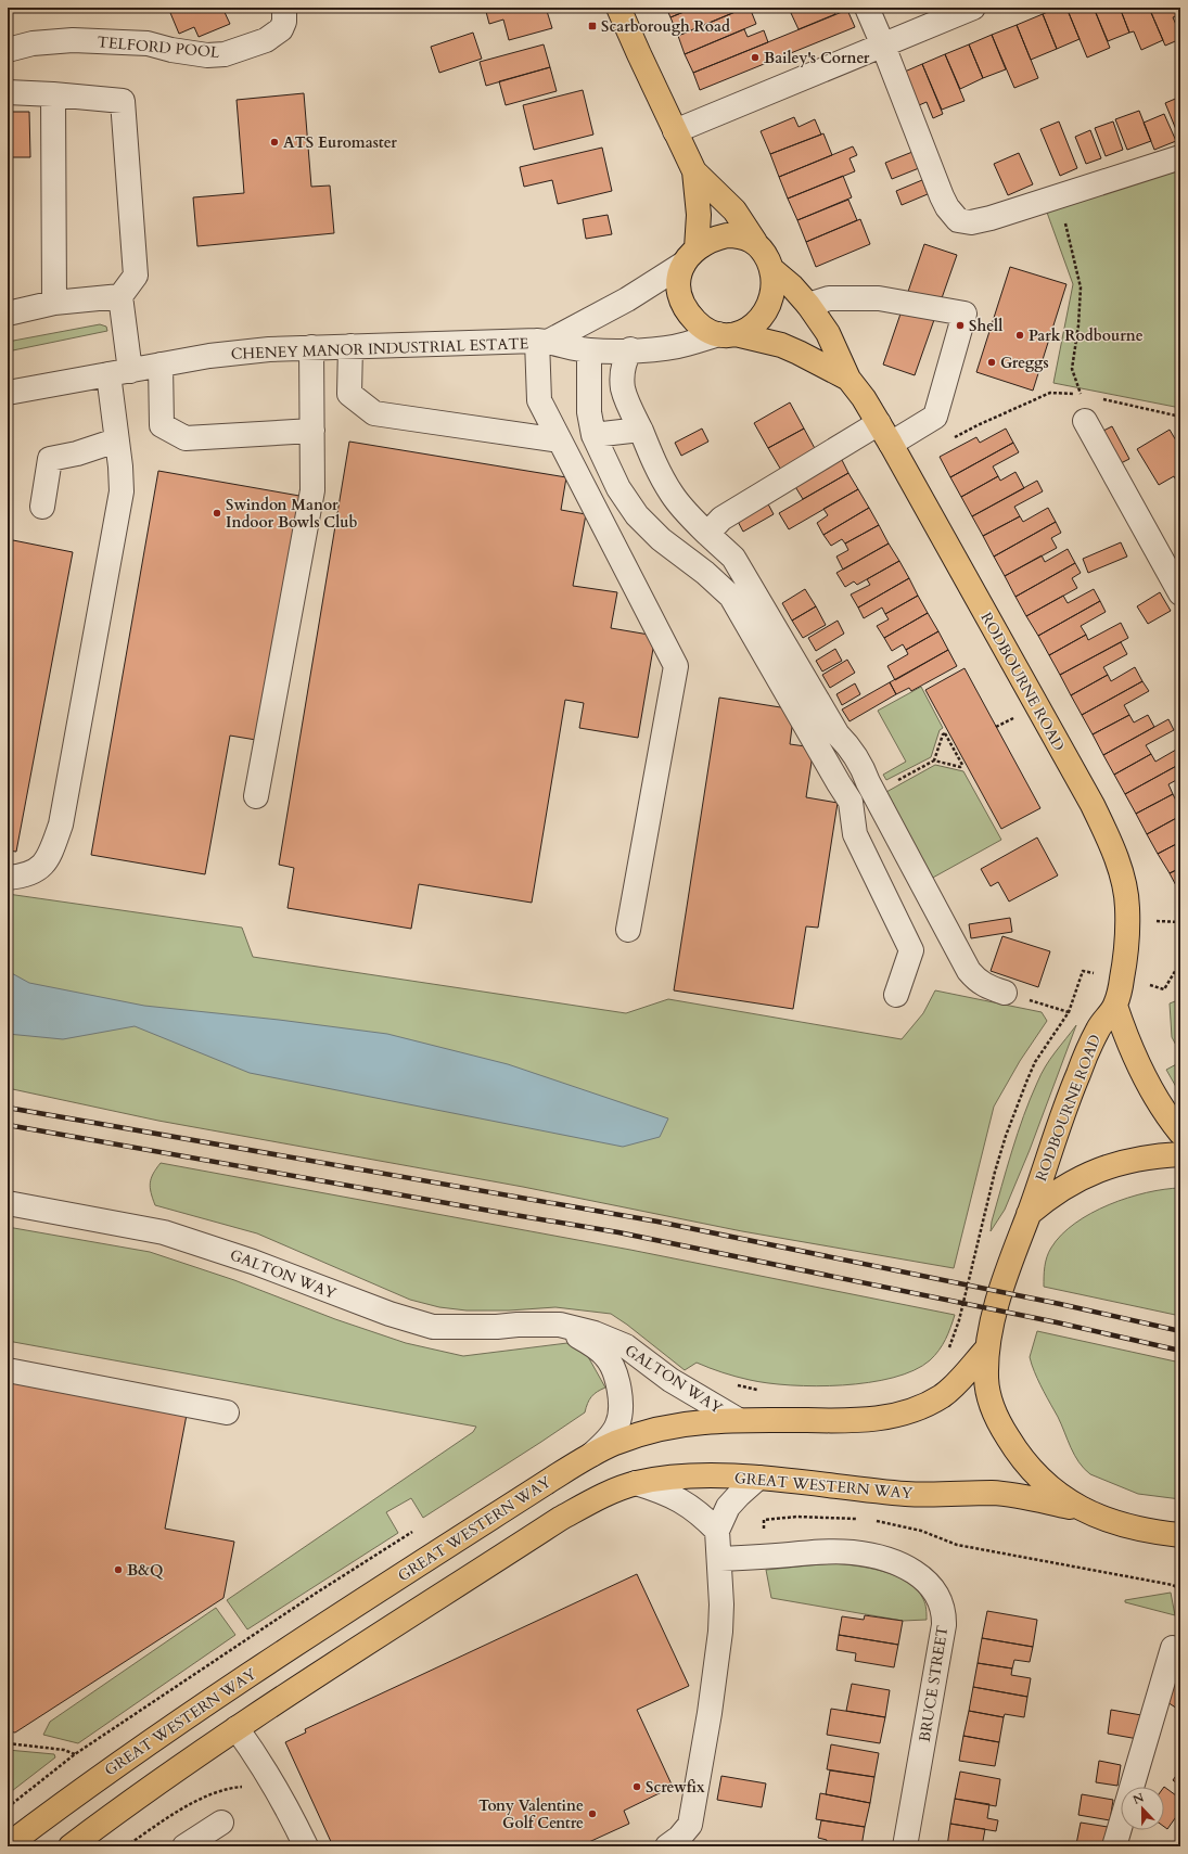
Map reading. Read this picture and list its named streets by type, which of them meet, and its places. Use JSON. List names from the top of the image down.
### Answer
{
  "streets": {
    "main road": ["RODBOURNE ROAD", "GREAT WESTERN WAY"],
    "street": [
      "TELFORD POOL",
      "CHENEY MANOR INDUSTRIAL ESTATE",
      "GALTON WAY",
      "BRUCE STREET"
    ]
  },
  "crossings": [
    ["CHENEY MANOR INDUSTRIAL ESTATE", "RODBOURNE ROAD"],
    ["RODBOURNE ROAD", "GREAT WESTERN WAY"],
    ["GALTON WAY", "GREAT WESTERN WAY"]
  ],
  "places": {
    "transit": ["Scarborough Road"],
    "other": [
      "Bailey's Corner",
      "ATS Euromaster",
      "Shell",
      "Park Rodbourne",
      "Greggs",
      "Swindon Manor Indoor Bowls Club",
      "B&Q",
      "Screwfix",
      "Tony Valentine Golf Centre"
    ]
  },
  "north": "top"
}
